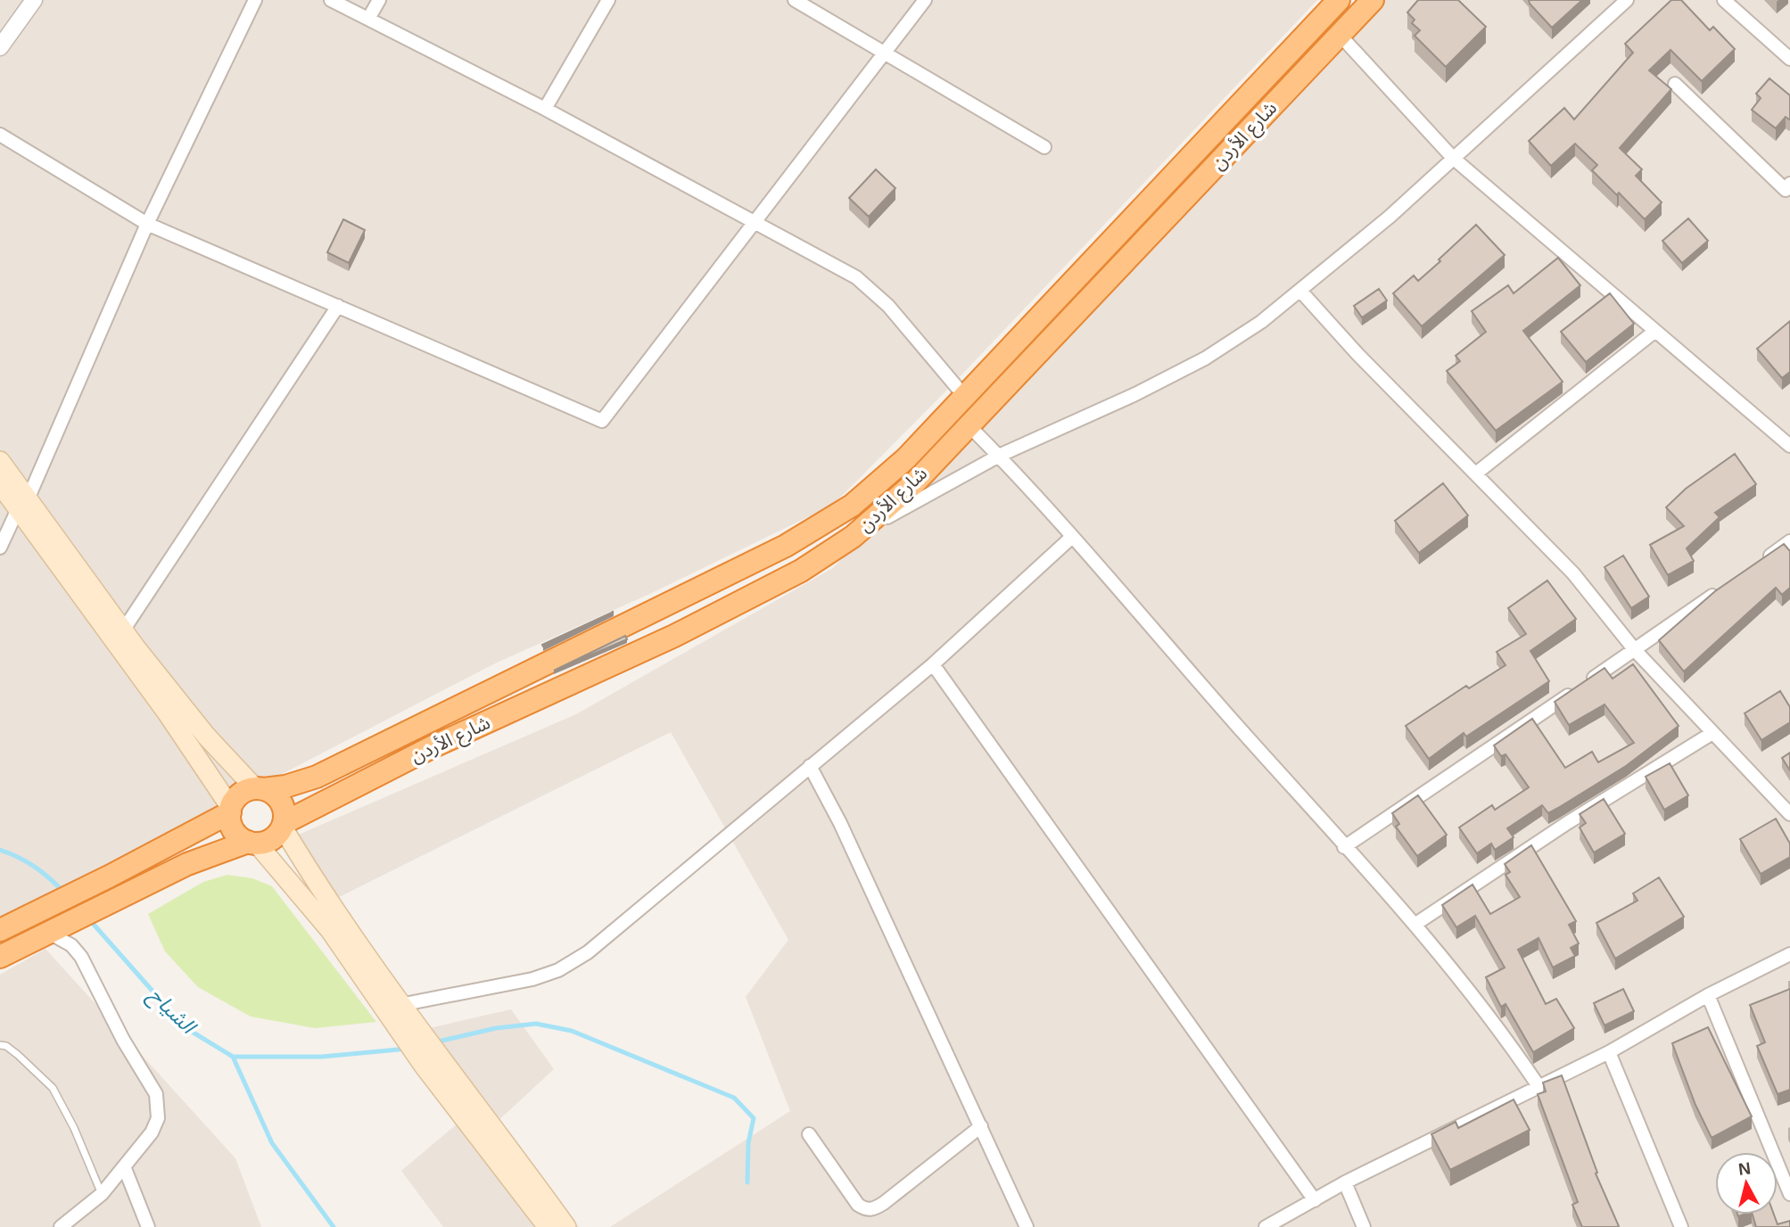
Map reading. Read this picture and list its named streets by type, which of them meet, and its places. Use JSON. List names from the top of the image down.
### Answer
{
  "streets": {
    "highway": ["شارع الأردن"]
  },
  "water": ["الشياح"],
  "north": "top"
}
